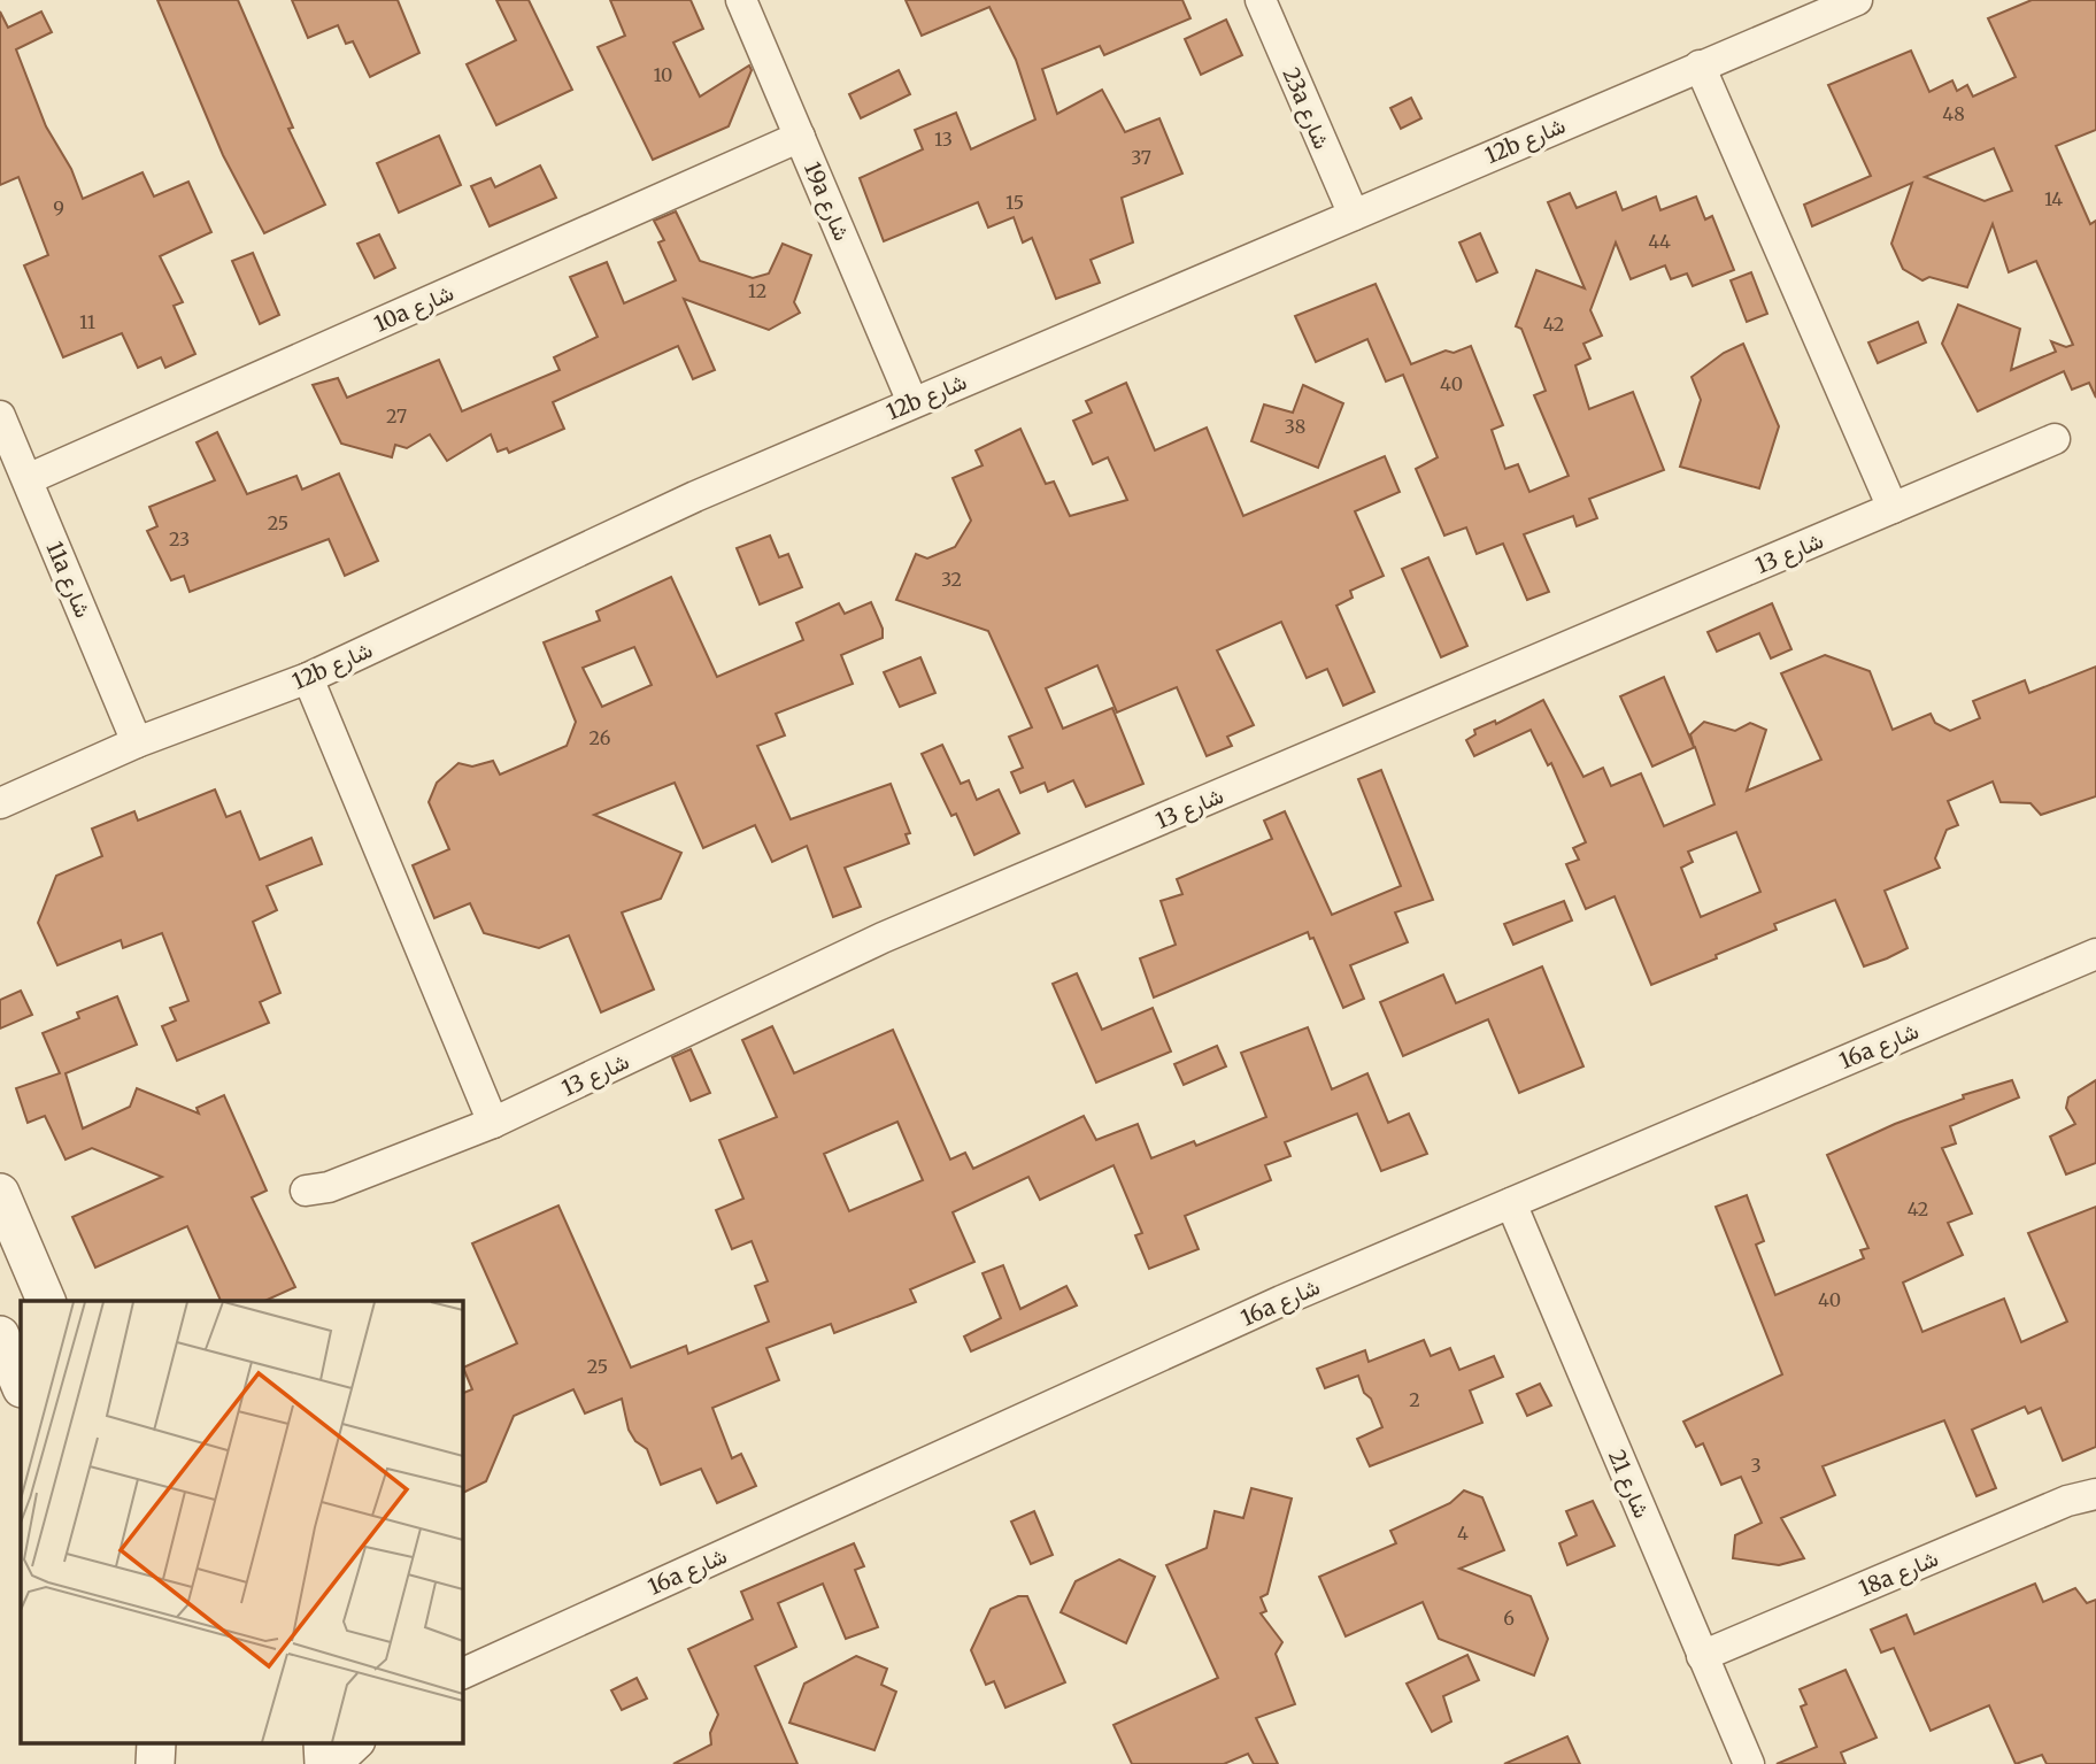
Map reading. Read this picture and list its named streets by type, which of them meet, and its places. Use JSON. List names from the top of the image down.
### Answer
{
  "streets": {
    "street": [
      "23a شارع",
      "12b شارع",
      "19a شارع",
      "10a شارع",
      "شارع 13",
      "11a شارع",
      "16a شارع",
      "شارع 21",
      "18a شارع"
    ]
  },
  "crossings": [
    ["23a شارع", "12b شارع"],
    ["12b شارع", "19a شارع"],
    ["12b شارع", "11a شارع"],
    ["19a شارع", "10a شارع"],
    ["10a شارع", "11a شارع"],
    ["16a شارع", "شارع 21"],
    ["شارع 21", "18a شارع"]
  ],
  "house_numbers": [
    "10",
    "48",
    "13",
    "37",
    "14",
    "15",
    "9",
    "44",
    "12",
    "11",
    "42",
    "40",
    "27",
    "38",
    "25",
    "23",
    "32",
    "26",
    "42",
    "40",
    "25",
    "2",
    "3",
    "4",
    "6"
  ]
}
